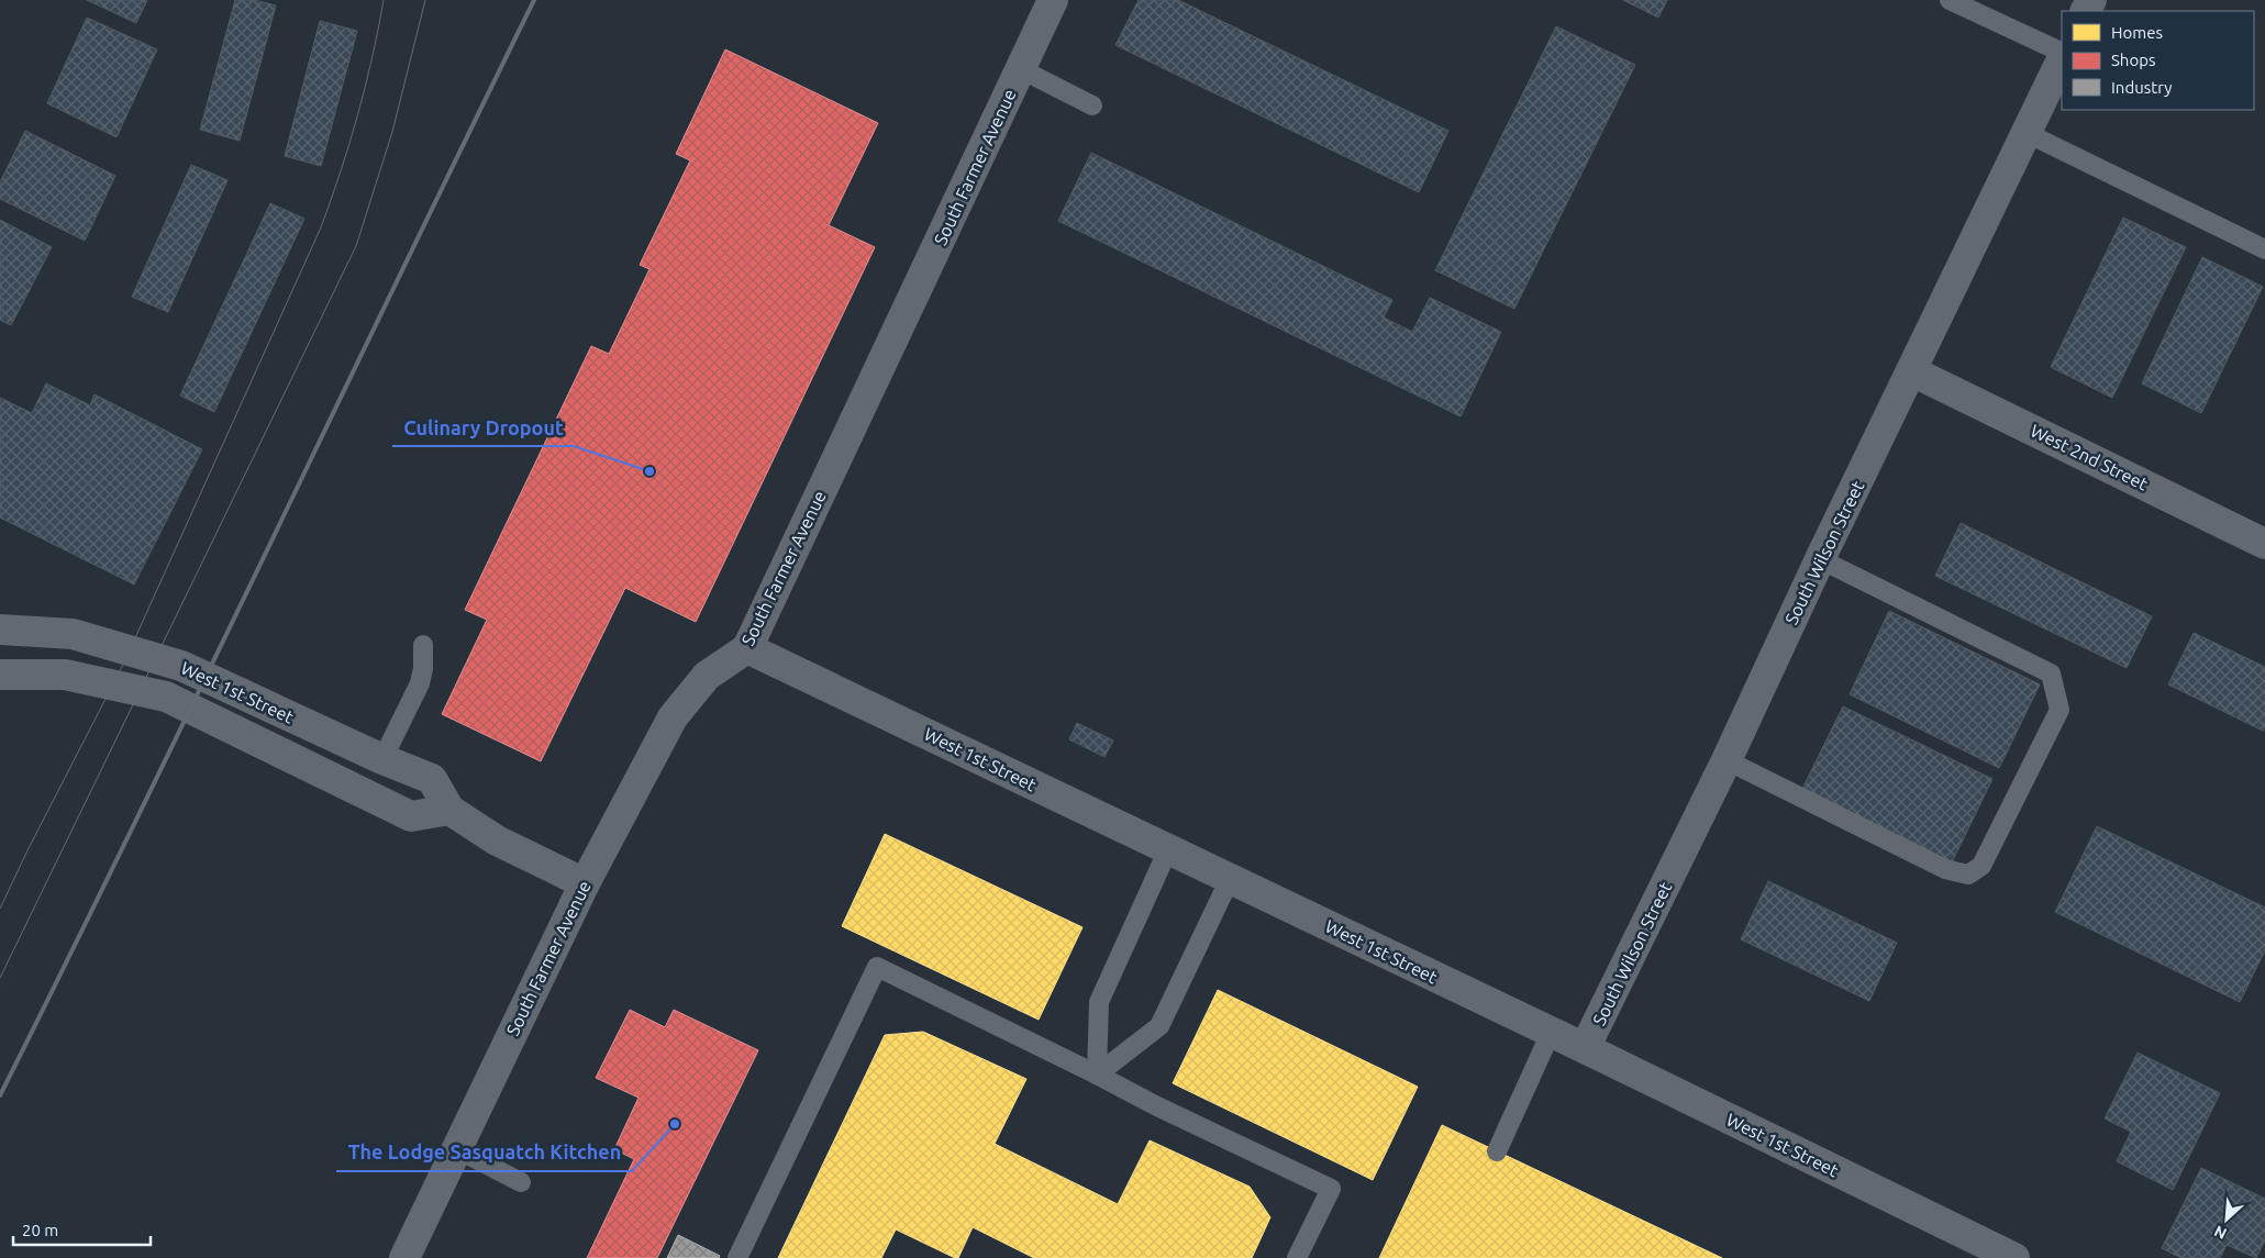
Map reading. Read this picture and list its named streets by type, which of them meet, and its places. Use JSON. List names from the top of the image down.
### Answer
{
  "streets": {
    "street": [
      "South Farmer Avenue",
      "West 2nd Street",
      "South Wilson Street",
      "West 1st Street"
    ]
  },
  "crossings": [
    ["South Farmer Avenue", "West 1st Street"],
    ["West 2nd Street", "South Wilson Street"],
    ["South Wilson Street", "West 1st Street"]
  ],
  "places": ["Culinary Dropout", "The Lodge Sasquatch Kitchen"],
  "legend": ["Homes", "Shops", "Industry"],
  "scale_bar": "20 m",
  "north": "bottom left"
}
